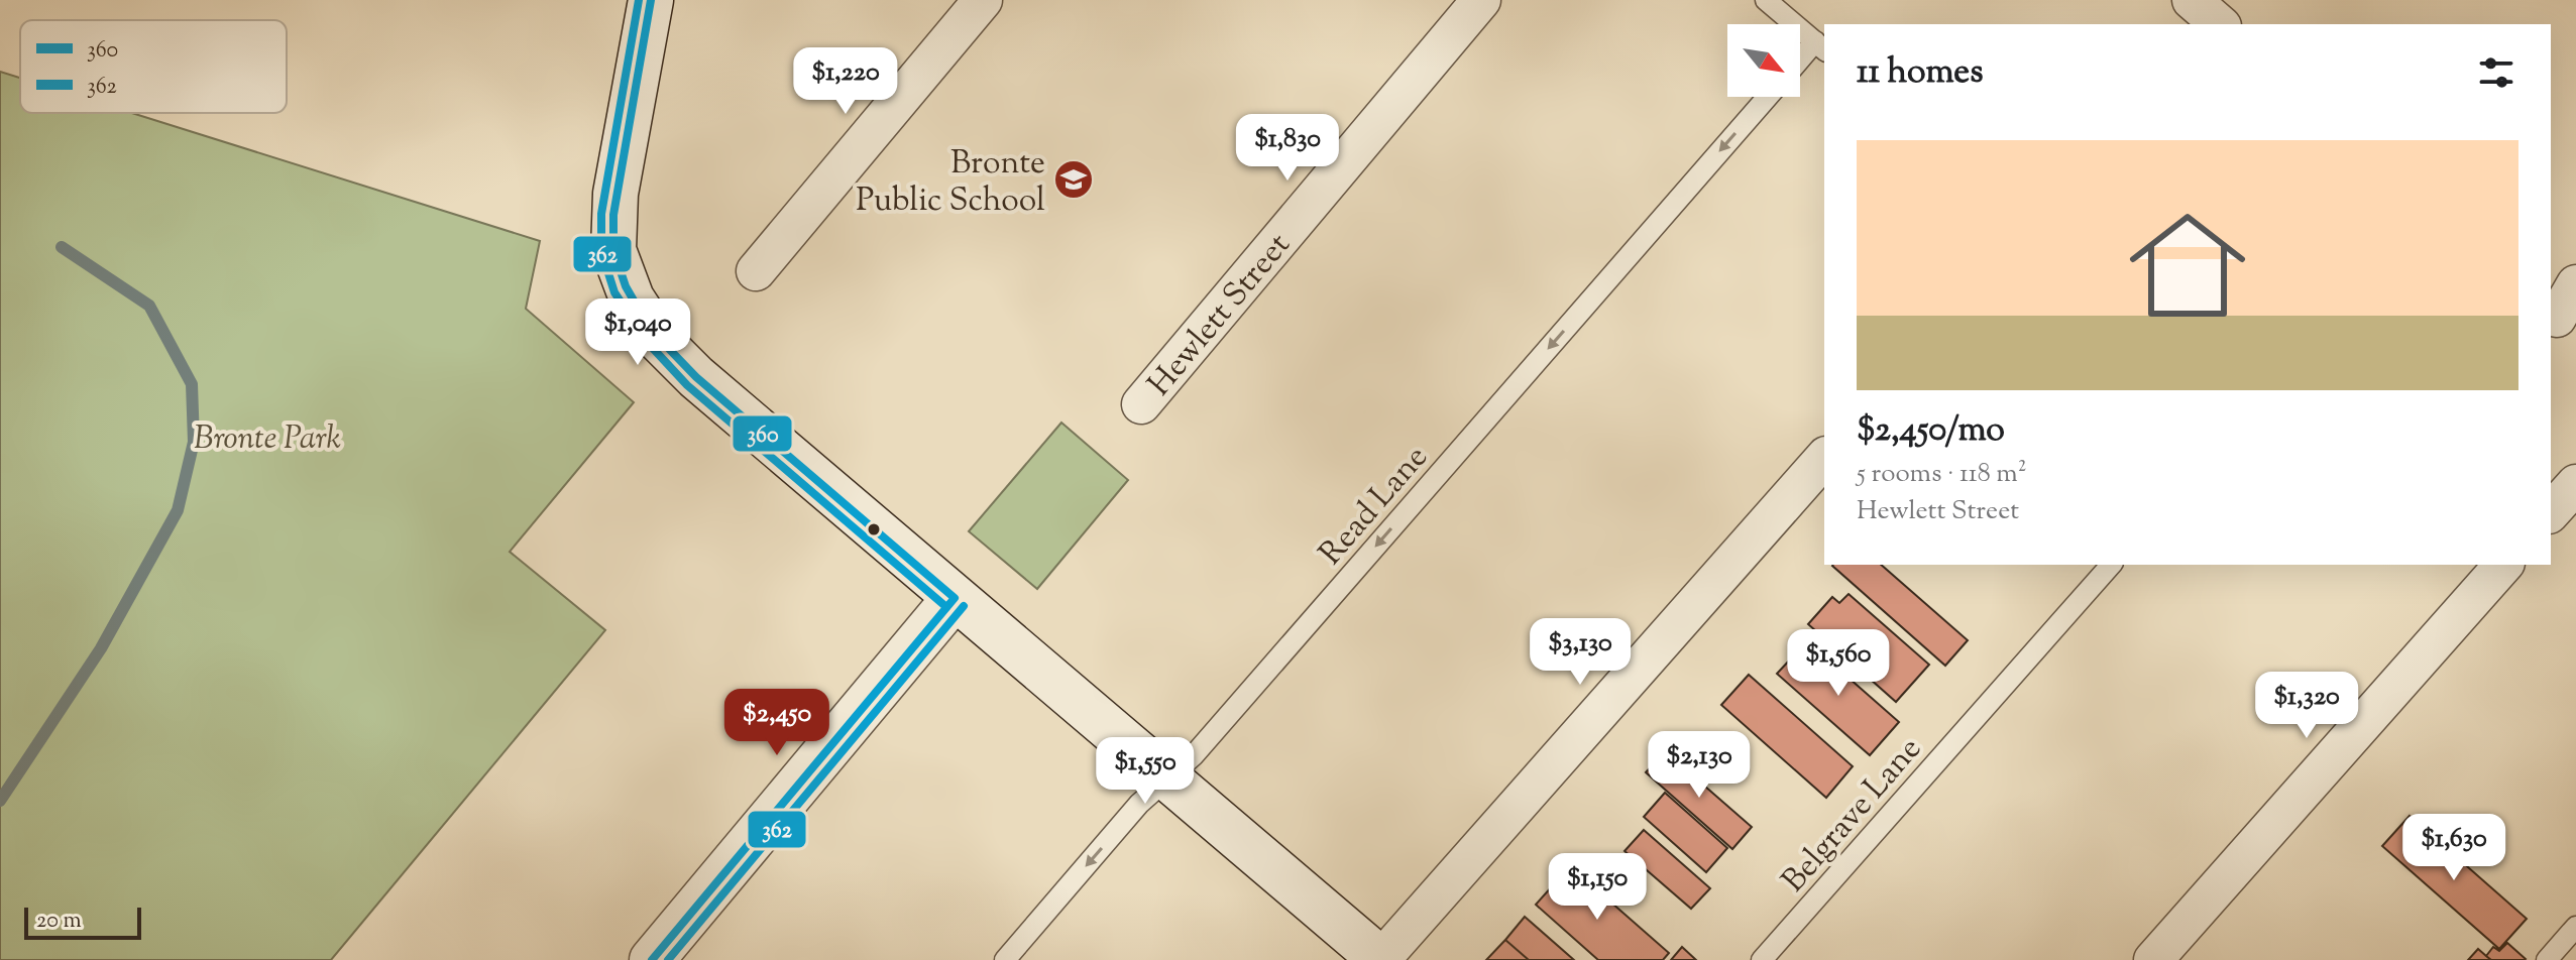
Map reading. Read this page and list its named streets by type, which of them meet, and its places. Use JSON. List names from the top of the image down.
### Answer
{
  "streets": {
    "street": ["Hewlett Street"],
    "lane": ["Read Lane", "Belgrave Lane"]
  },
  "one_way": ["Read Lane"],
  "parks": ["Bronte Park"],
  "places": {
    "school or university": ["Bronte Public School"]
  },
  "lines": ["transit line 360", "transit line 362"],
  "legend": ["360", "362"],
  "scale_bar": "20 m",
  "north": "bottom right",
  "page": {
    "heading": "11 homes",
    "price": [
      "$1,220",
      "$1,830",
      "$1,040",
      "$3,130",
      "$1,560",
      "$1,320",
      "$2,450",
      "$2,130",
      "$1,550",
      "$1,630",
      "$1,150"
    ],
    "list": [
      {
        "name": "$2,450/mo",
        "note": "5 rooms · 118 m² · Hewlett Street"
      }
    ],
    "scale": "20 m"
  }
}
